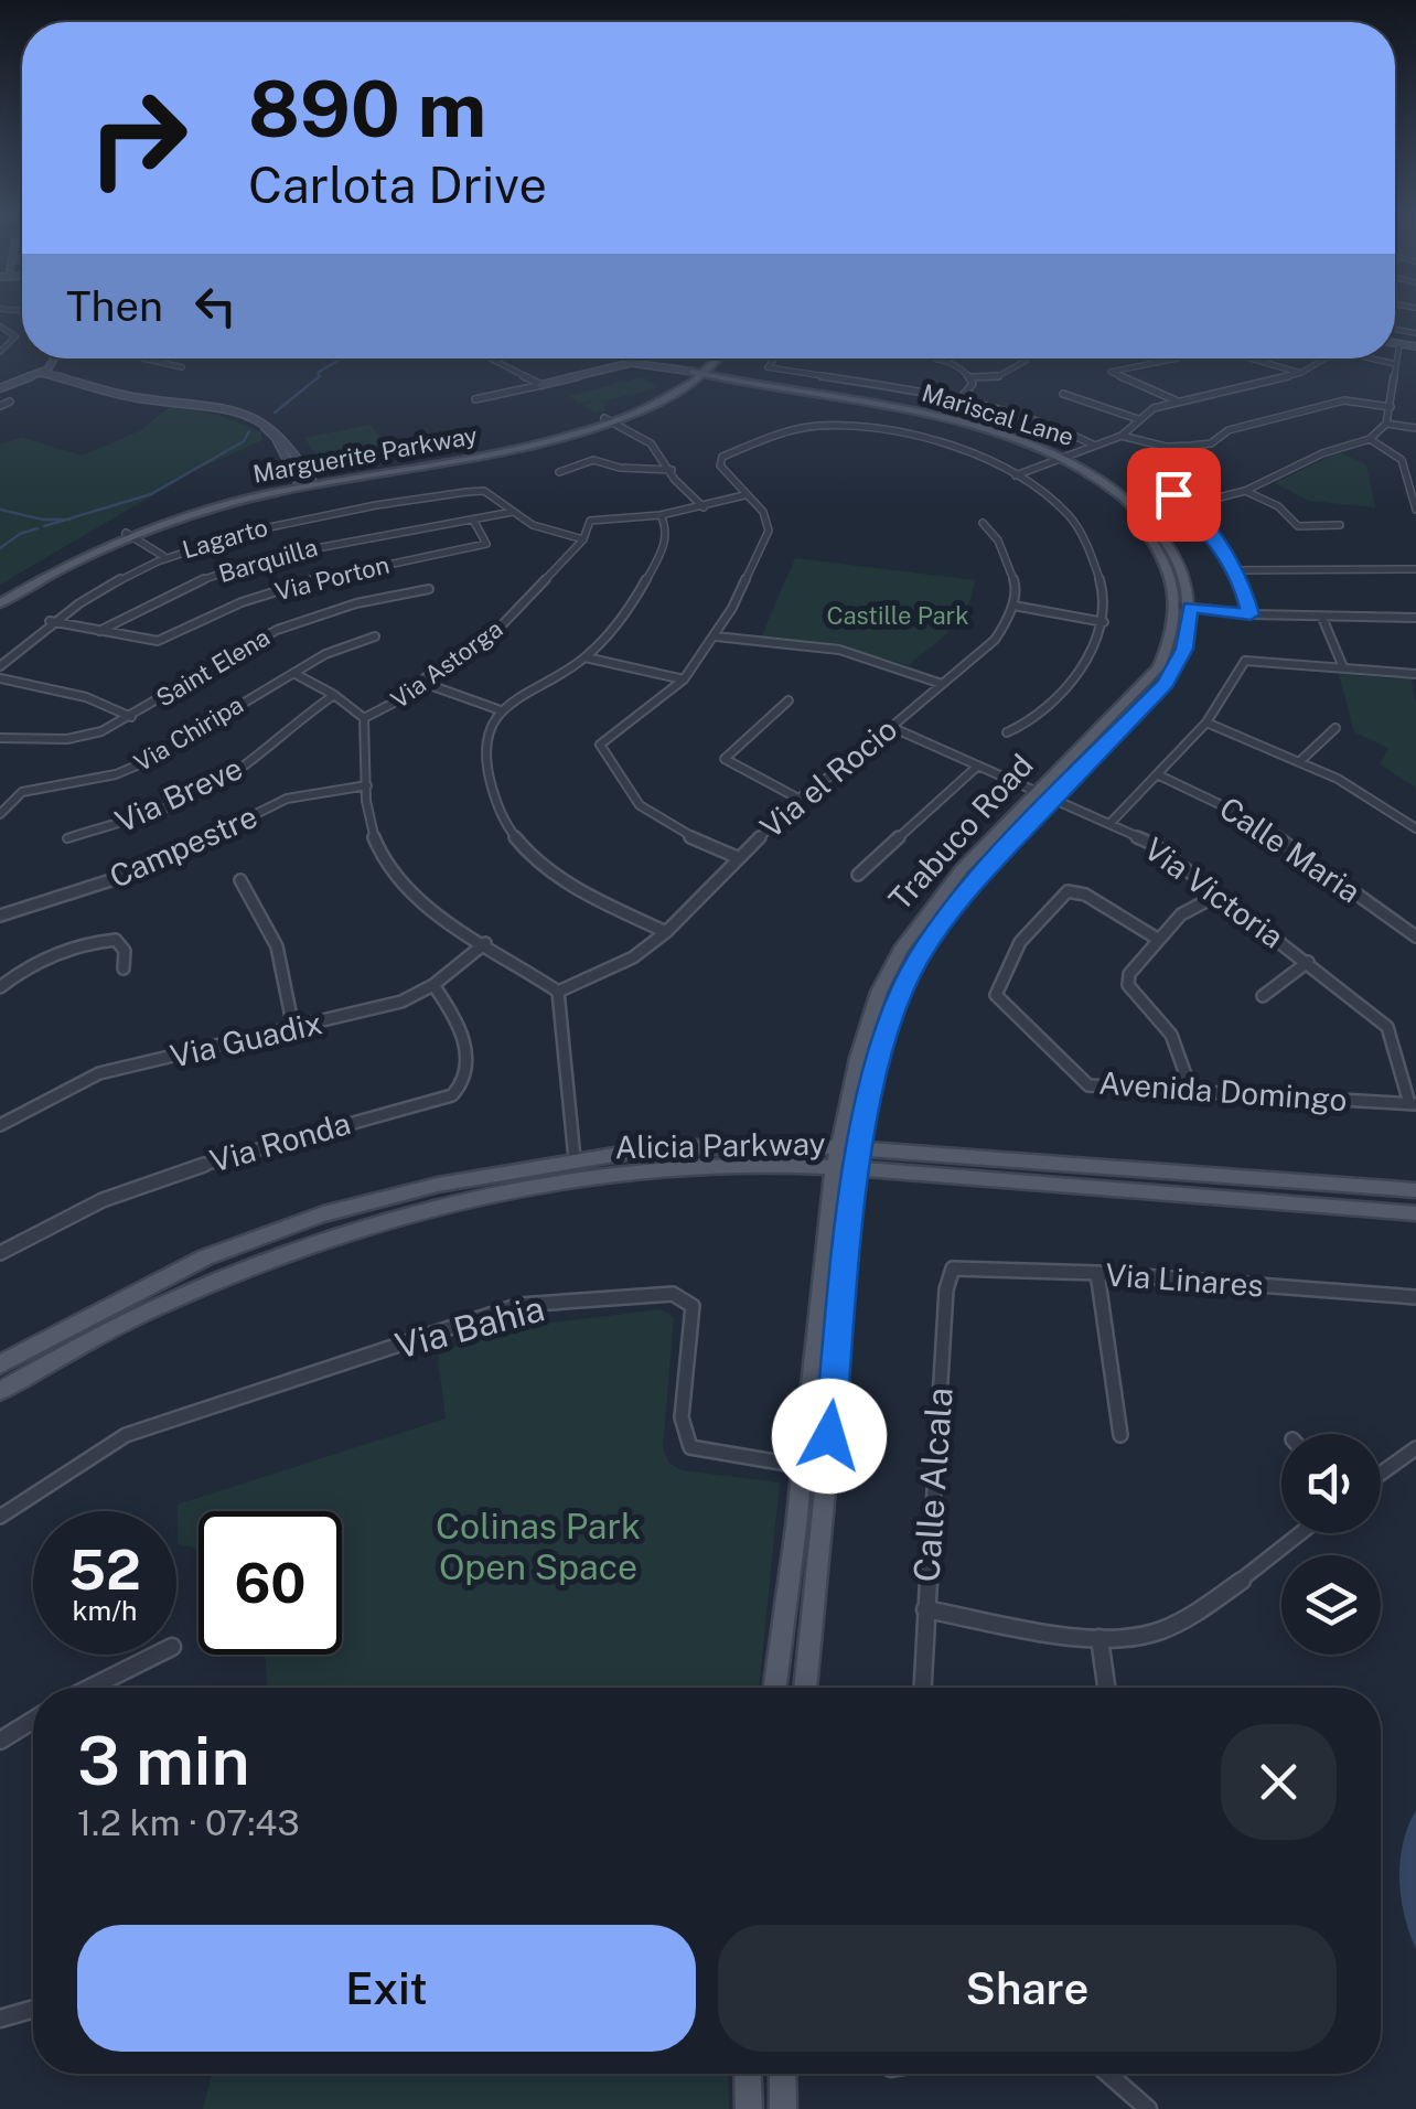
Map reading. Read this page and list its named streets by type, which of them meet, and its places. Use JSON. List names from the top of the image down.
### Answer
{
  "streets": {
    "main road": ["Marguerite Parkway", "Trabuco Road", "Alicia Parkway"],
    "street": [
      "Mariscal Lane",
      "Lagarto",
      "Barquilla",
      "Via Porton",
      "Via Astorga",
      "Saint Elena",
      "Via Chiripa",
      "Via el Rocio",
      "Via Breve",
      "Campestre",
      "Calle Maria",
      "Via Victoria",
      "Via Guadix",
      "Avenida Domingo",
      "Via Ronda",
      "Via Linares",
      "Via Bahia",
      "Calle Alcala"
    ]
  },
  "crossings": [
    ["Barquilla", "Via Porton"],
    ["Via el Rocio", "Via Victoria"],
    ["Trabuco Road", "Via Victoria"],
    ["Trabuco Road", "Alicia Parkway"],
    ["Trabuco Road", "Via Bahia"],
    ["Via Victoria", "Avenida Domingo"],
    ["Via Guadix", "Via Ronda"],
    ["Via Linares", "Calle Alcala"]
  ],
  "parks": ["Castille Park", "Colinas Park Open Space"],
  "page": {
    "turn": ["890 m", "Carlota Drive"],
    "then": "Then",
    "speed": "52 km/h",
    "limit": "60",
    "heading": ["3 min", "1.2 km · 07:43"],
    "buttons": ["Exit", "Share"]
  }
}
